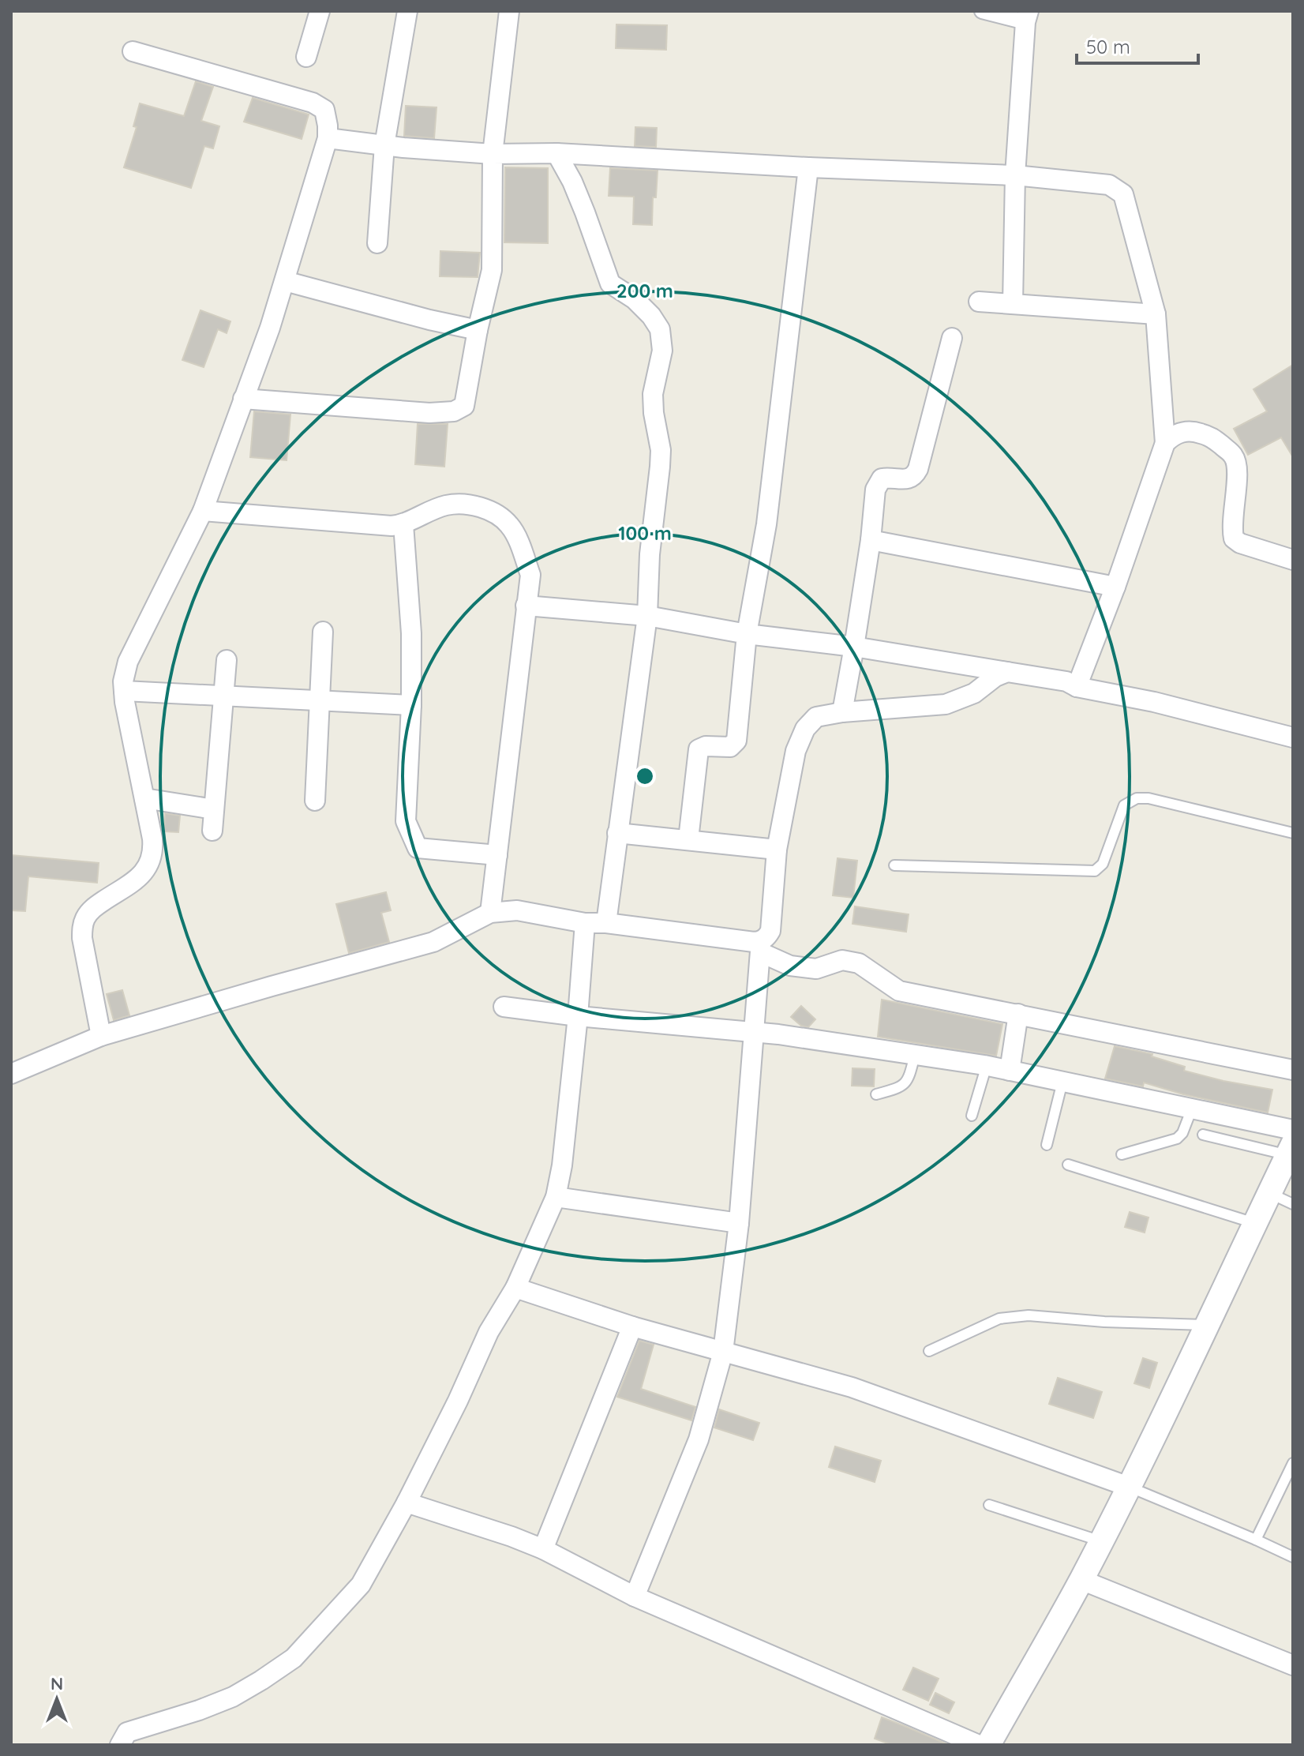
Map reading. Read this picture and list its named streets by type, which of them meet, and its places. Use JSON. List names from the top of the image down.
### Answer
{
  "scale_bar": "50 m",
  "north": "top",
  "rings": ["200 m", "100 m"]
}
